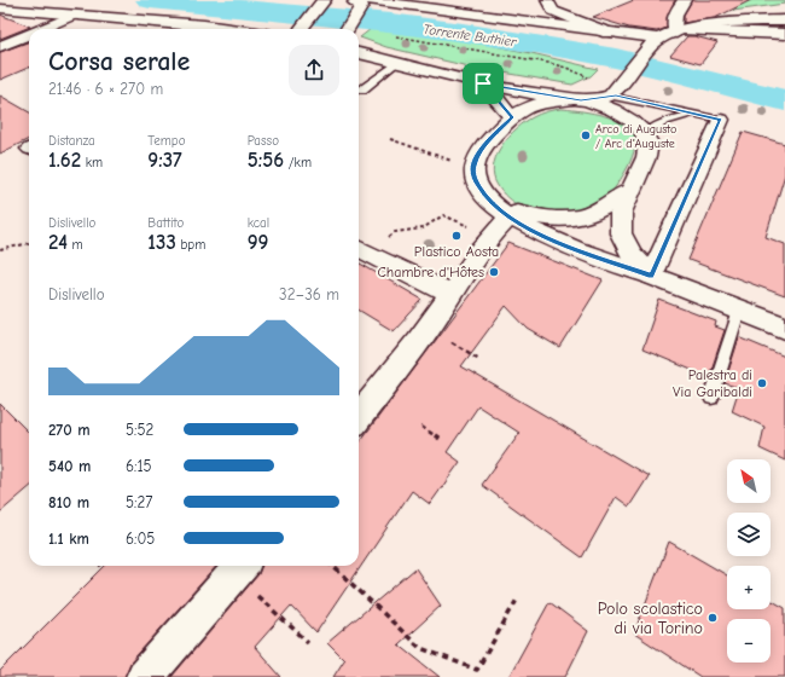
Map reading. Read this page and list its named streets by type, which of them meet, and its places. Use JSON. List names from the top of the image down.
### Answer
{
  "water": ["Torrente Buthier"],
  "places": [
    "Arco di Augusto / Arc d'Auguste",
    "Plastico Aosta",
    "Chambre d'Hôtes",
    "Palestra di Via Garibaldi",
    "Polo scolastico di via Torino"
  ],
  "north": "top left",
  "page": {
    "heading": ["Corsa serale", "21:46 · 6 × 270 m"],
    "stats": [
      ["Distanza", "1.62 km"],
      ["Tempo", "9:37"],
      ["Passo", "5:56 /km"],
      ["Dislivello", "24 m"],
      ["Battito", "133 bpm"],
      ["kcal", "99"]
    ],
    "chart": ["Dislivello", "32–36 m"],
    "list": [
      {
        "name": "270 m",
        "note": "5:52"
      },
      {
        "name": "540 m",
        "note": "6:15"
      },
      {
        "name": "810 m",
        "note": "5:27"
      },
      {
        "name": "1.1 km",
        "note": "6:05"
      }
    ],
    "map_buttons": ["+", "−"]
  }
}
